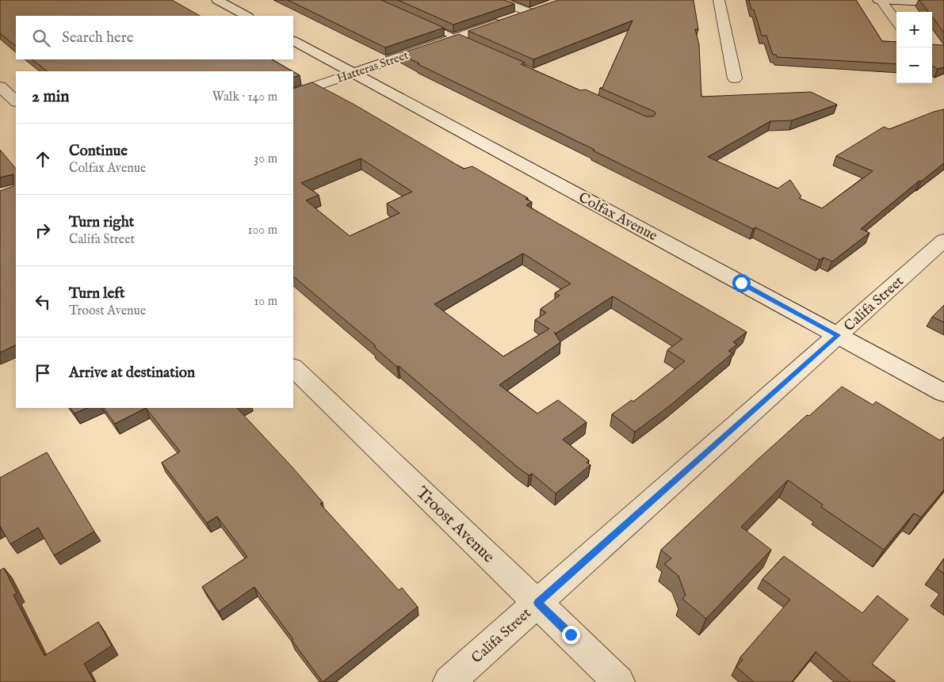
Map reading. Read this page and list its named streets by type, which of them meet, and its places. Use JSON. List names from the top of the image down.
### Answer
{
  "streets": {
    "street": [
      "Hatteras Street",
      "Colfax Avenue",
      "Califa Street",
      "Troost Avenue"
    ]
  },
  "crossings": [
    ["Hatteras Street", "Colfax Avenue"],
    ["Colfax Avenue", "Califa Street"],
    ["Califa Street", "Troost Avenue"]
  ],
  "page": {
    "map_buttons": ["+", "−"],
    "search": "Search here",
    "heading": ["2 min", "Walk · 140 m"],
    "list": [
      ["Continue", "Colfax Avenue", "30 m"],
      ["Turn right", "Califa Street", "100 m"],
      ["Turn left", "Troost Avenue", "10 m"],
      "Arrive at destination"
    ]
  }
}
